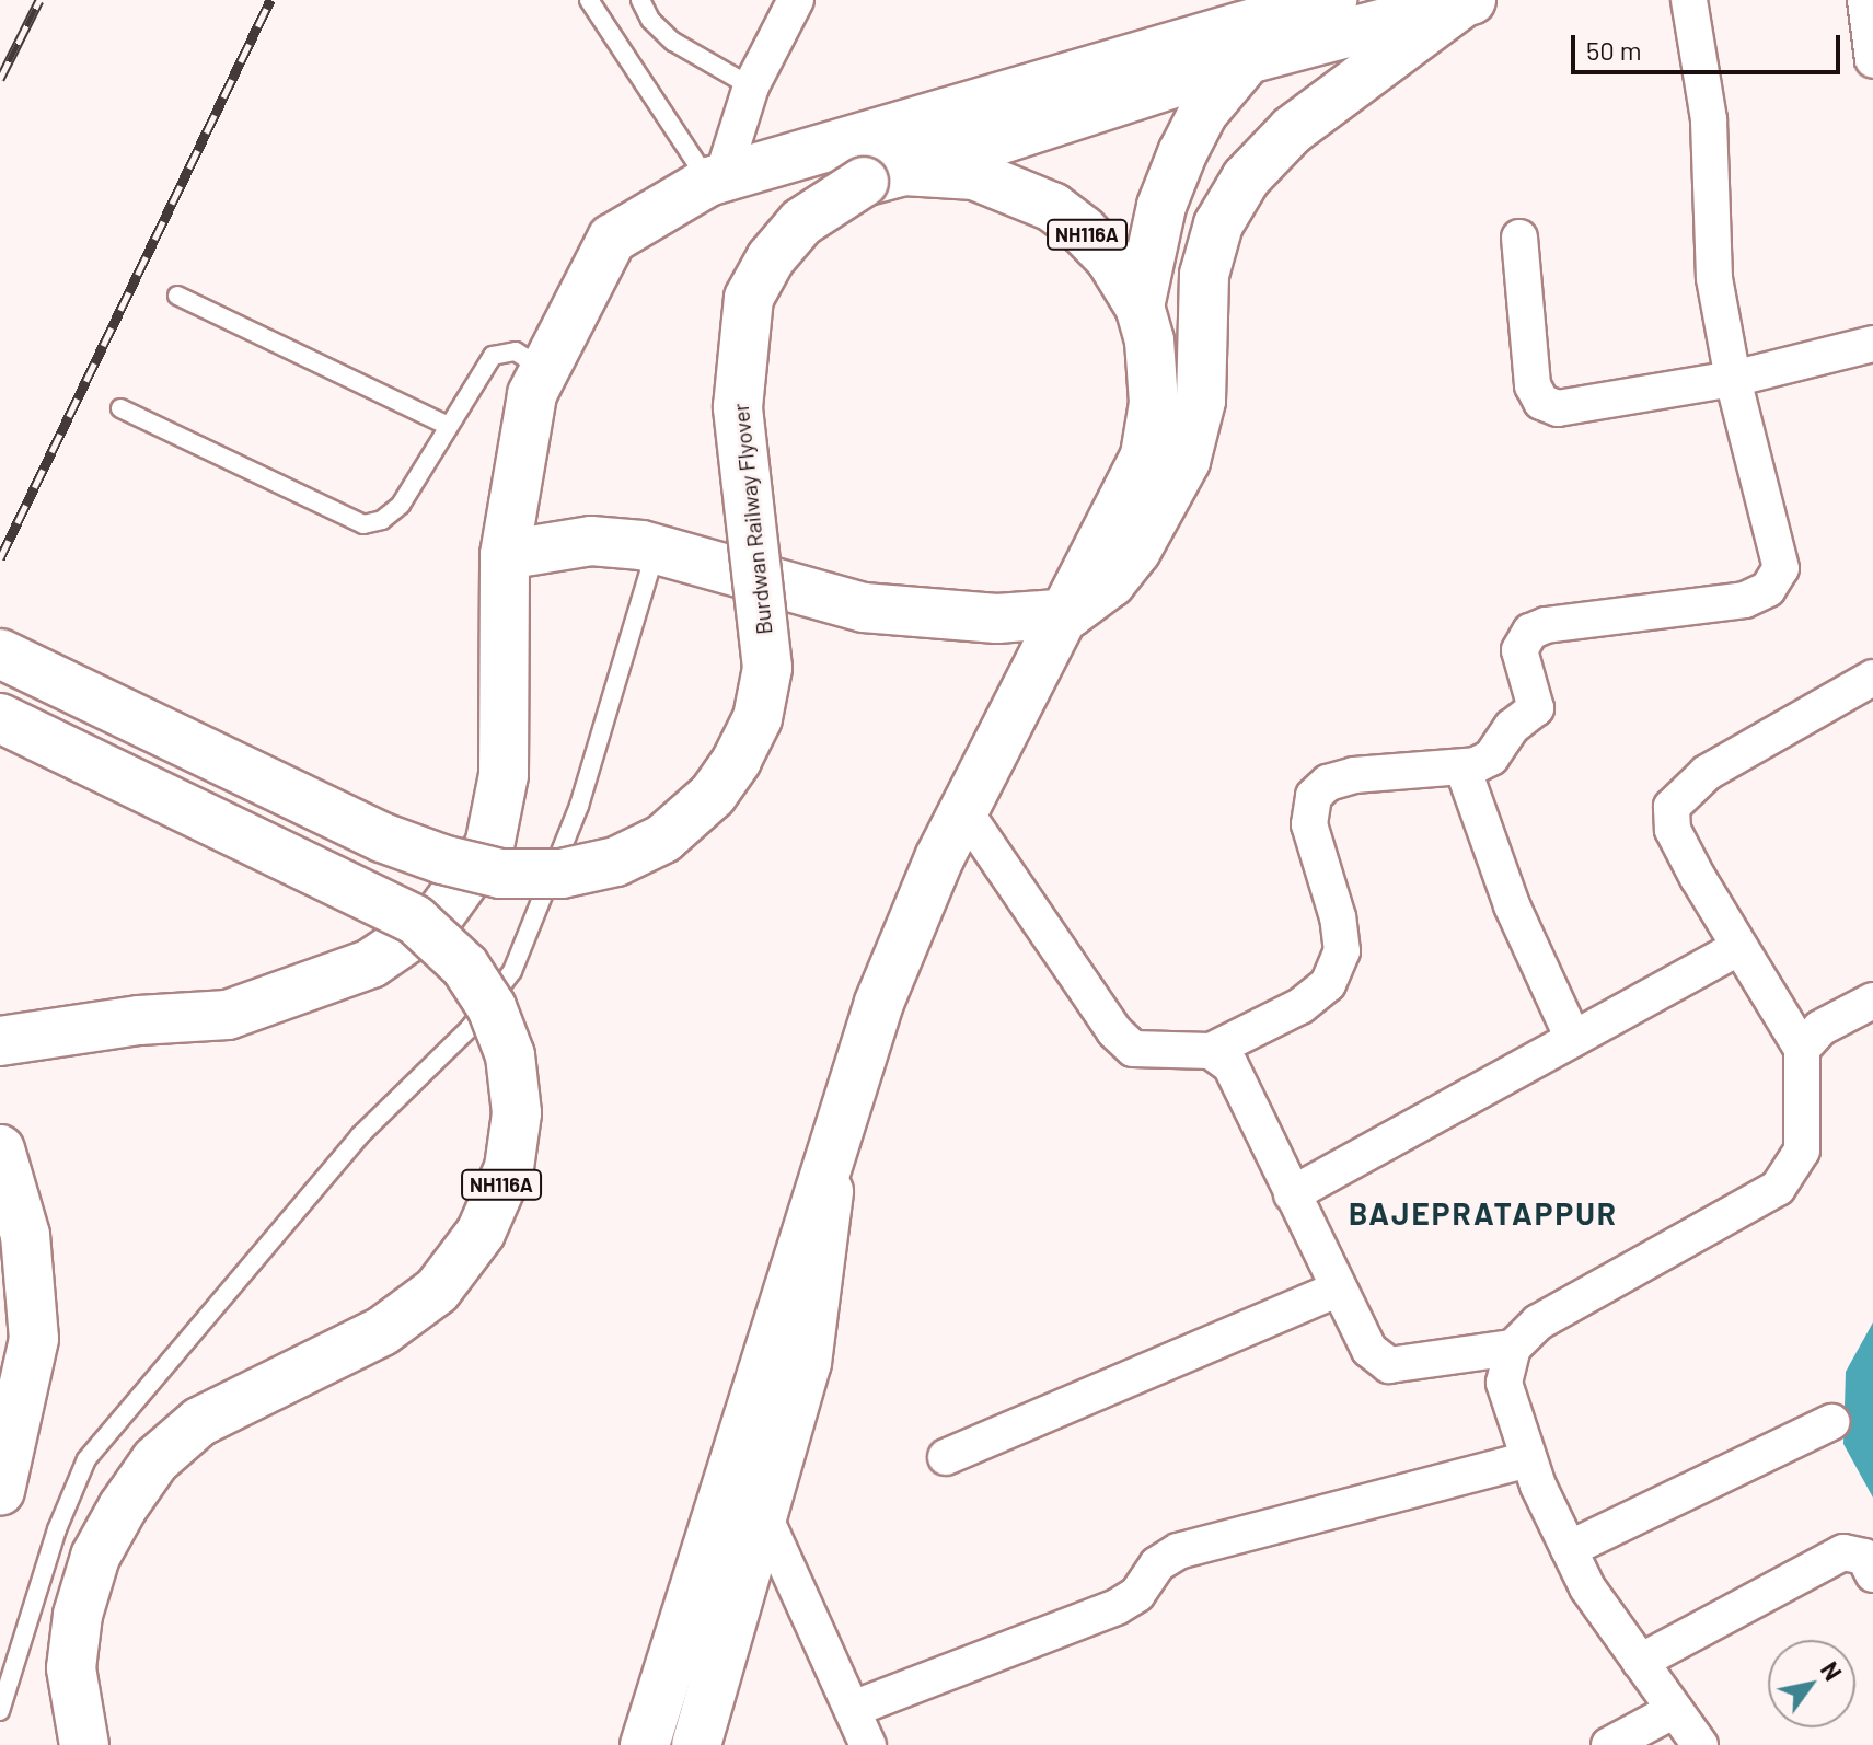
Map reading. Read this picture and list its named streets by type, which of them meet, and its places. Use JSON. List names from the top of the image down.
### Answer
{
  "streets": {
    "main road": ["NH116A", "Burdwan Railway Flyover"]
  },
  "crossings": [
    ["NH116A", "Burdwan Railway Flyover"]
  ],
  "districts": ["BAJEPRATAPPUR"],
  "scale_bar": "50 m",
  "north": "top right"
}
